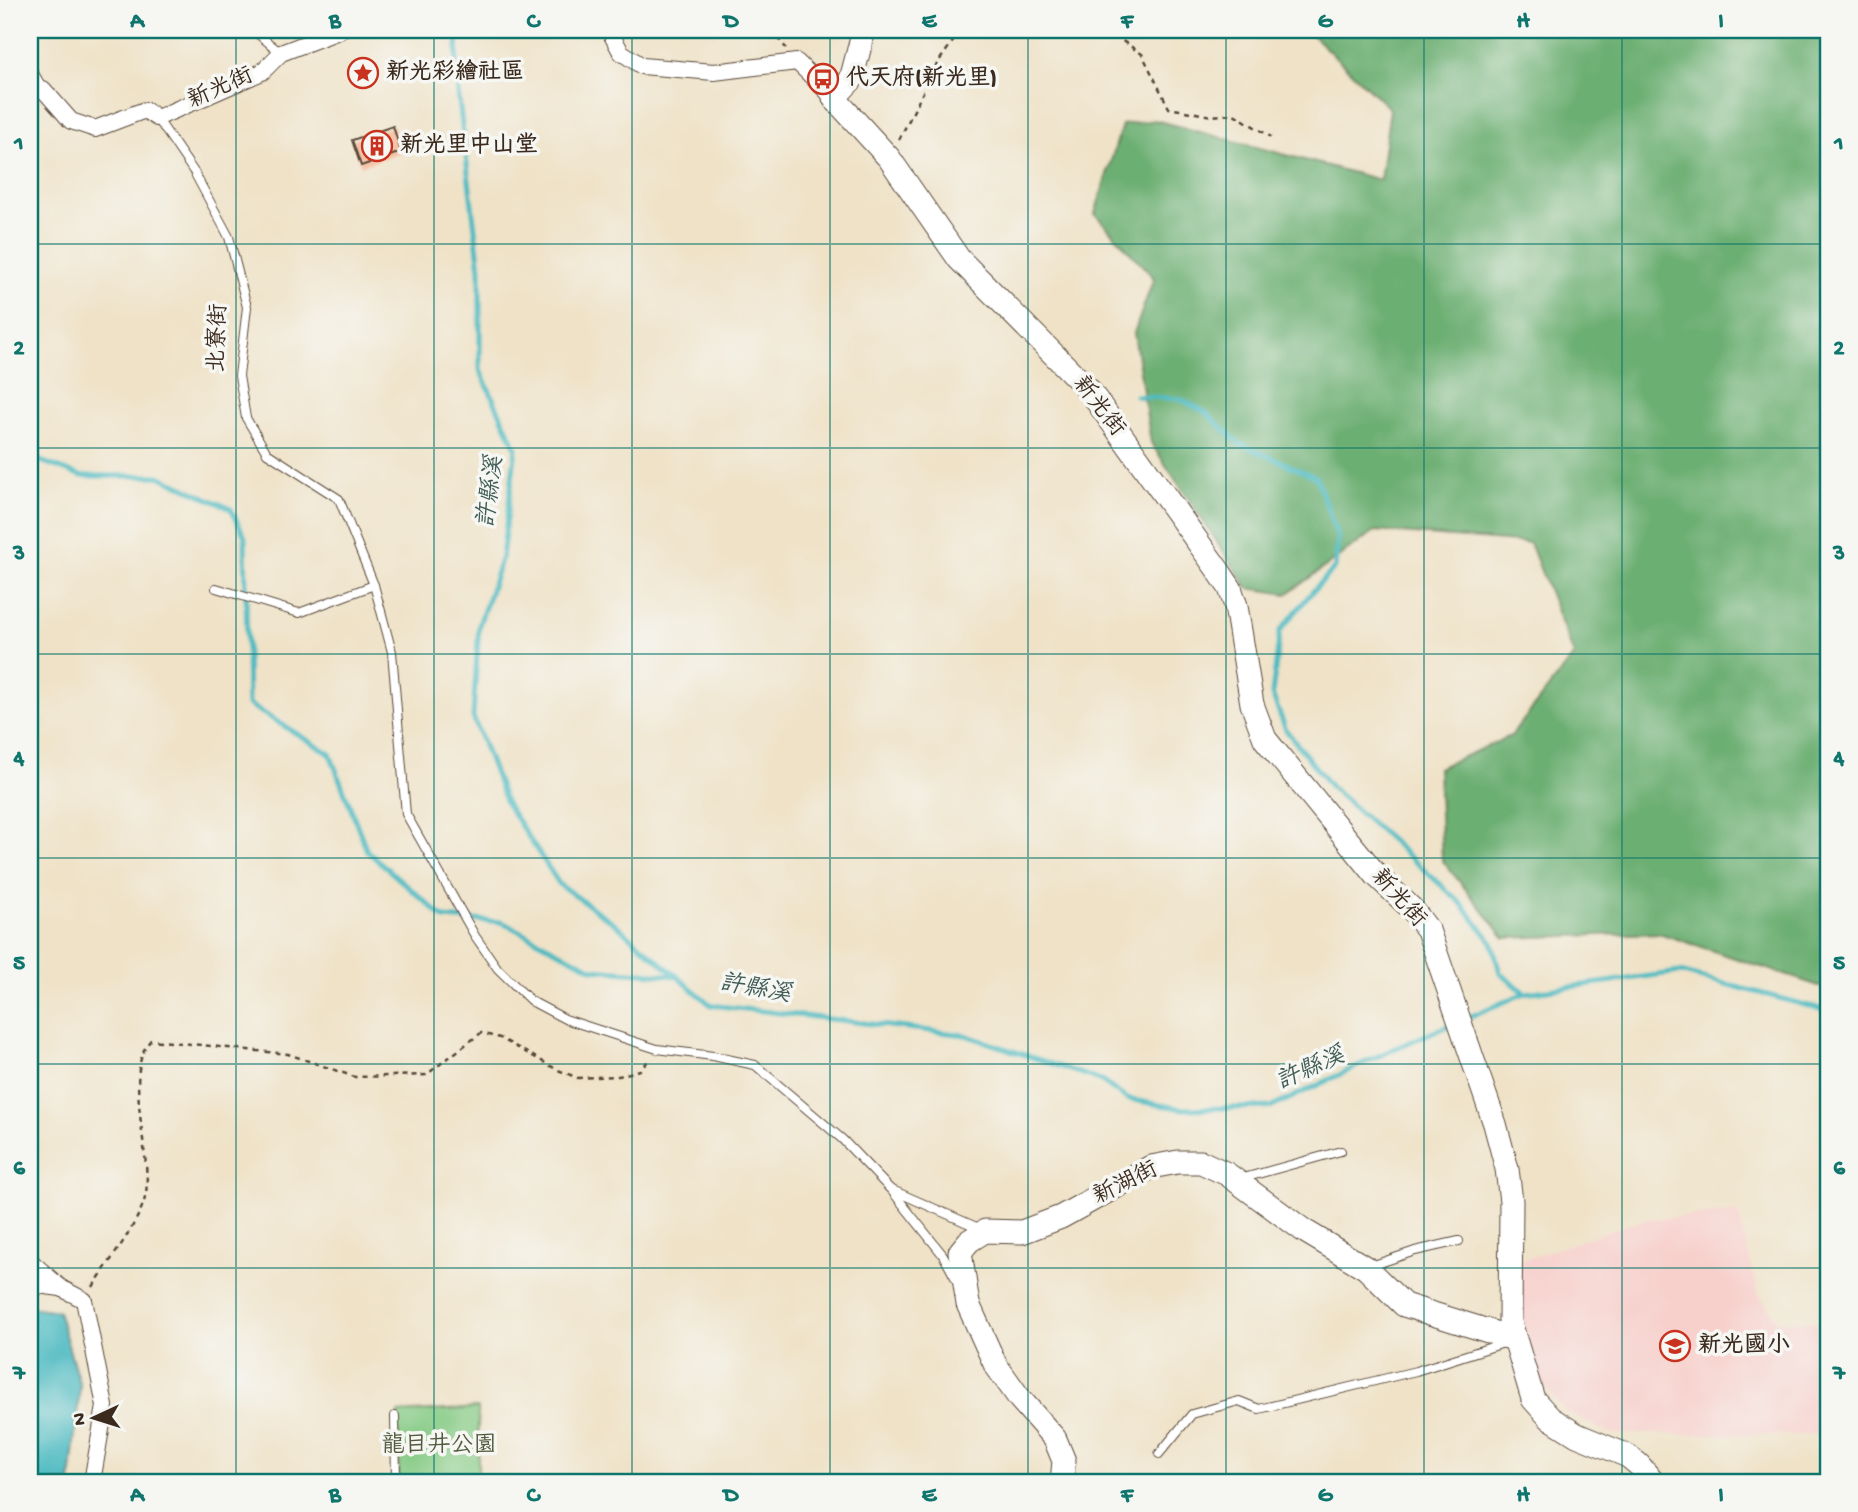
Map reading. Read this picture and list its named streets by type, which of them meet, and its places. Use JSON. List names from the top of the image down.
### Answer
{
  "streets": {
    "street": ["新光街", "新湖街"],
    "lane": ["北寮街"]
  },
  "crossings": [
    ["新光街", "北寮街"],
    ["新光街", "新湖街"]
  ],
  "water": ["許縣溪"],
  "parks": ["龍目井公園"],
  "places": {
    "place": ["新光彩繪社區"],
    "bus stop": ["代天府(新光里)"],
    "building": ["新光里中山堂"],
    "school or university": ["新光國小"]
  },
  "north": "left",
  "grid": {
    "columns": [
      "A",
      "B",
      "C",
      "D",
      "E",
      "F",
      "G",
      "H",
      "I"
    ],
    "rows": [
      "1",
      "2",
      "3",
      "4",
      "5",
      "6",
      "7"
    ]
  }
}
